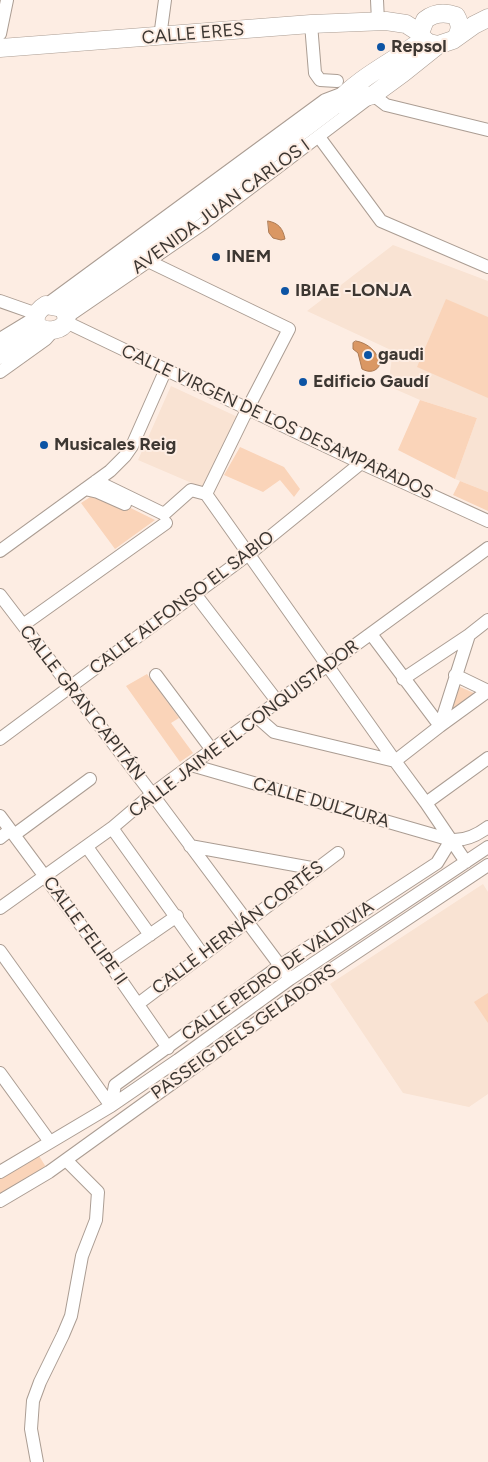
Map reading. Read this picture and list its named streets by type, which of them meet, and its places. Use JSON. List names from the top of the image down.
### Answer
{
  "streets": {
    "main road": ["CALLE ERES", "AVENIDA JUAN CARLOS I"],
    "street": [
      "CALLE VIRGEN DE LOS DESAMPARADOS",
      "CALLE ALFONSO EL SABIO",
      "CALLE GRAN CAPITÁN",
      "CALLE JAIME EL CONQUISTADOR",
      "CALLE DULZURA",
      "CALLE HERNÁN CORTÉS",
      "CALLE FELIPE II",
      "CALLE PEDRO DE VALDIVIA",
      "PASSEIG DELS GELADORS"
    ]
  },
  "crossings": [
    ["CALLE ERES", "AVENIDA JUAN CARLOS I"],
    ["AVENIDA JUAN CARLOS I", "CALLE VIRGEN DE LOS DESAMPARADOS"],
    ["CALLE VIRGEN DE LOS DESAMPARADOS", "CALLE ALFONSO EL SABIO"],
    ["CALLE ALFONSO EL SABIO", "CALLE GRAN CAPITÁN"],
    ["CALLE GRAN CAPITÁN", "CALLE JAIME EL CONQUISTADOR"],
    ["CALLE GRAN CAPITÁN", "CALLE HERNÁN CORTÉS"],
    ["CALLE GRAN CAPITÁN", "CALLE PEDRO DE VALDIVIA"],
    ["CALLE JAIME EL CONQUISTADOR", "CALLE DULZURA"],
    ["CALLE JAIME EL CONQUISTADOR", "CALLE FELIPE II"],
    ["CALLE DULZURA", "CALLE PEDRO DE VALDIVIA"],
    ["CALLE HERNÁN CORTÉS", "CALLE FELIPE II"],
    ["CALLE FELIPE II", "CALLE PEDRO DE VALDIVIA"]
  ],
  "places": [
    "Repsol",
    "INEM",
    "IBIAE -LONJA",
    "gaudi",
    "Edificio Gaudí",
    "Musicales Reig"
  ]
}
